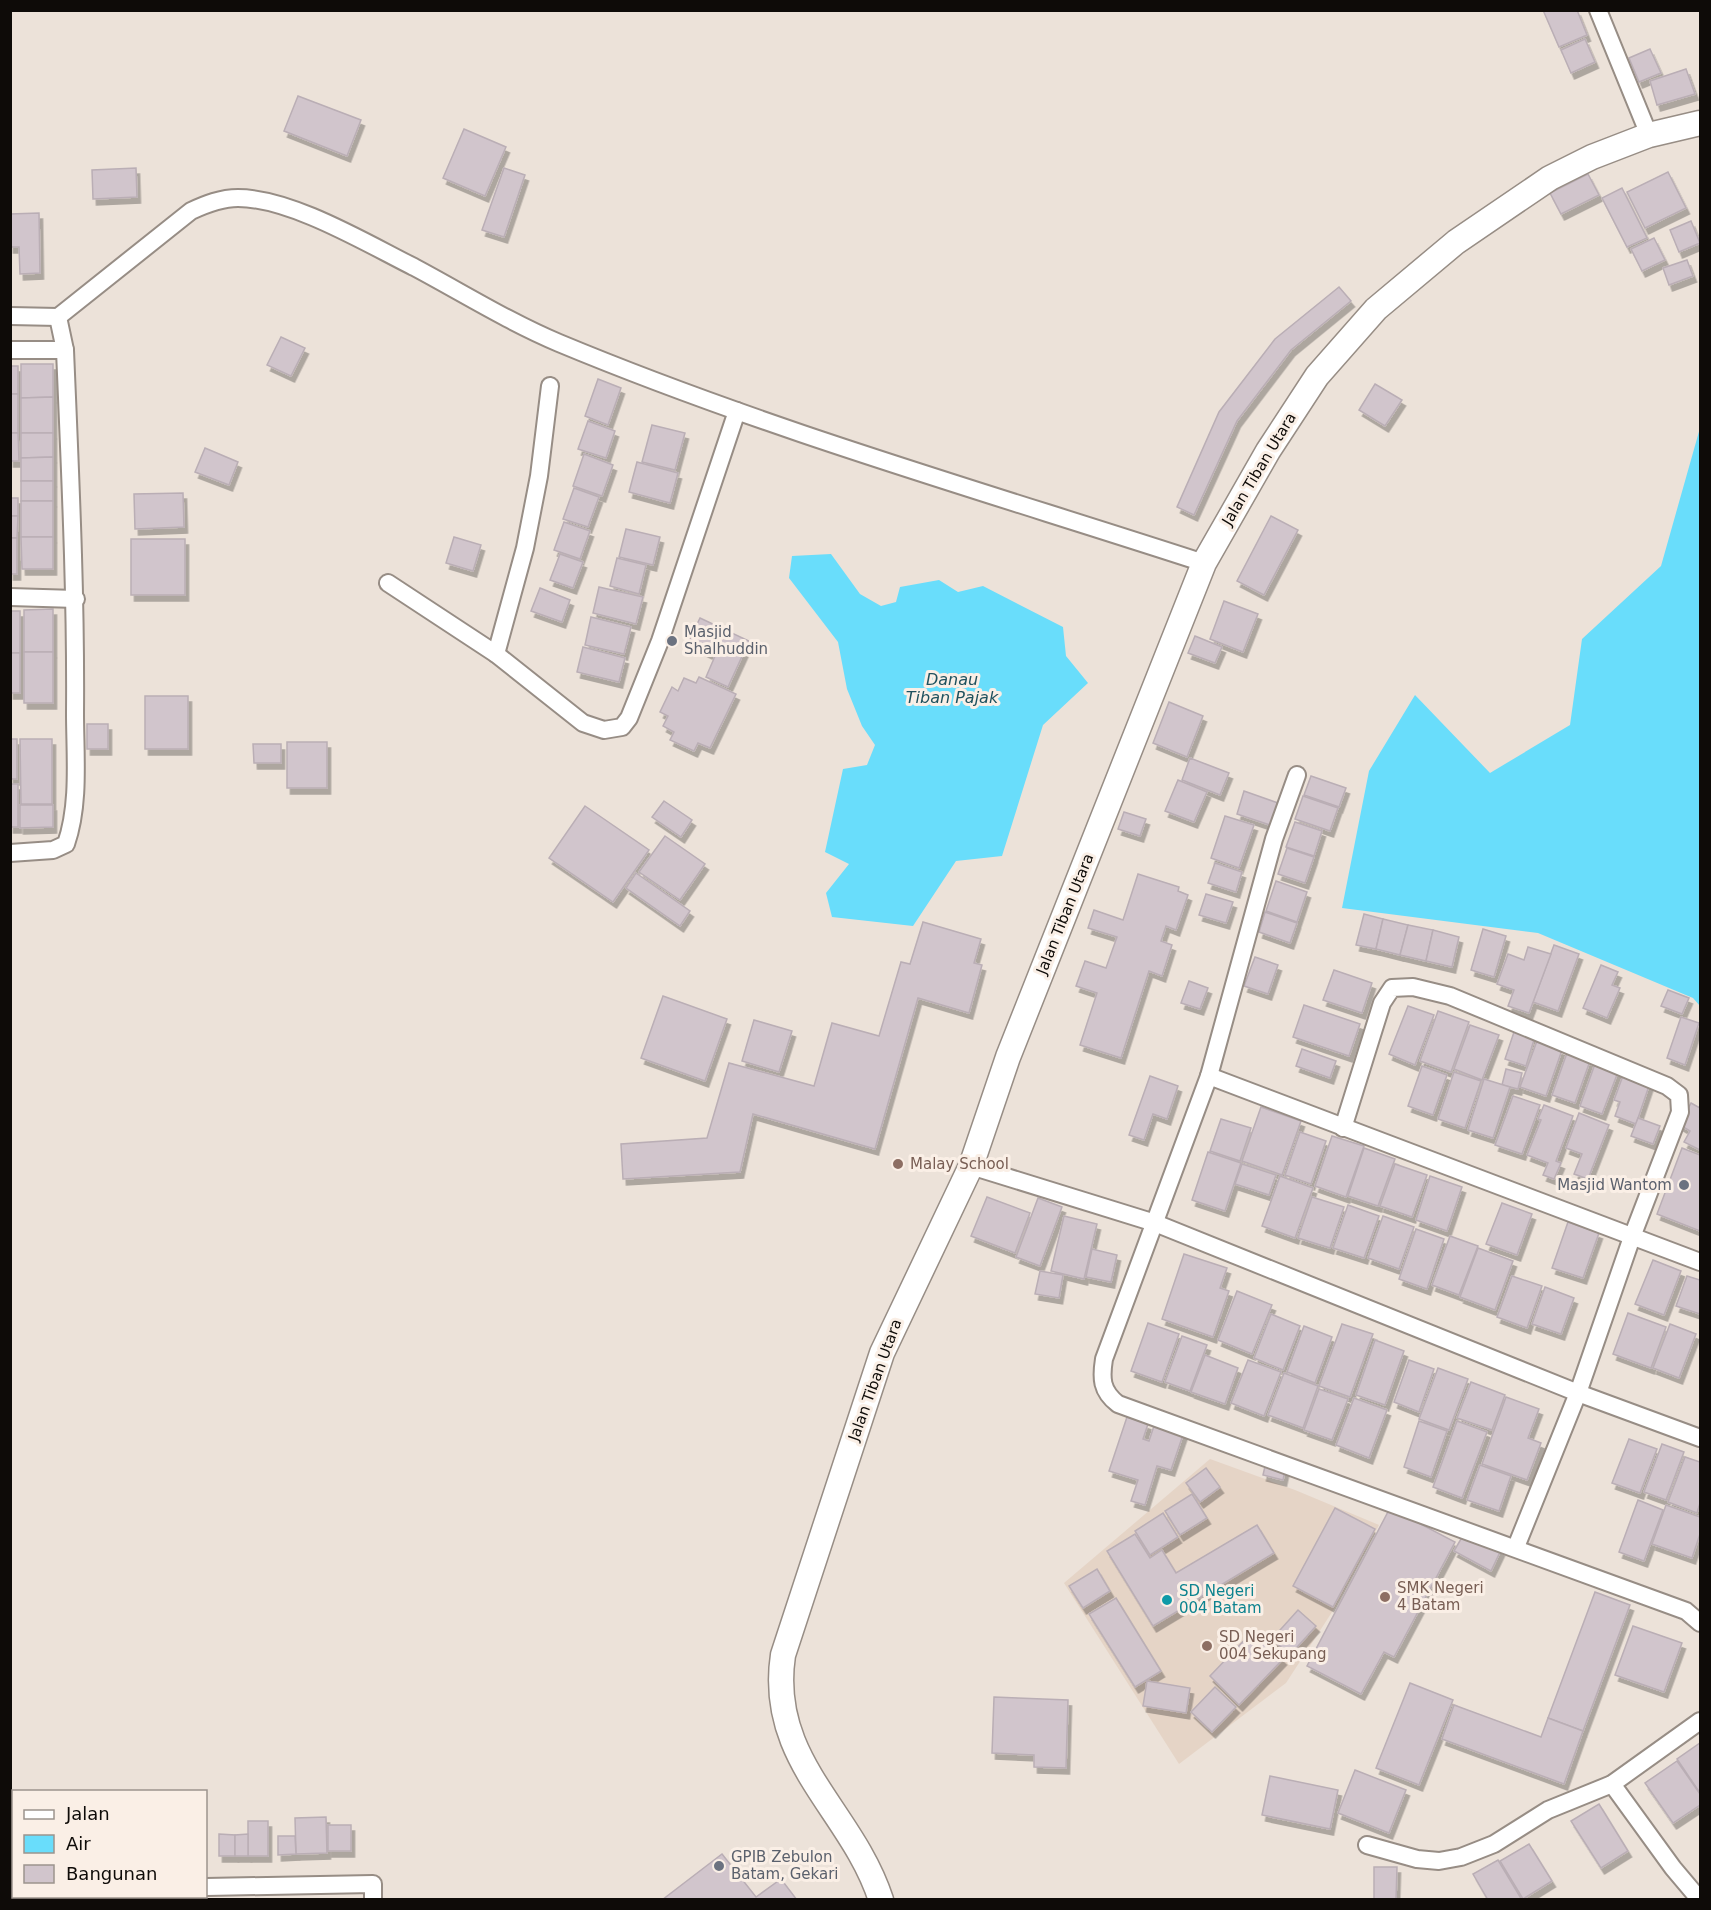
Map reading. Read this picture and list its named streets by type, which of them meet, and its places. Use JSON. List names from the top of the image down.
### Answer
{
  "streets": {
    "street": ["Jalan Tiban Utara"]
  },
  "water": ["Danau Tiban Pajak"],
  "places": [
    "Masjid Shalhuddin",
    "Malay School",
    "Masjid Wantom",
    "SMK Negeri 4 Batam",
    "SD Negeri 004 Batam",
    "SD Negeri 004 Sekupang",
    "GPIB Zebulon Batam, Gekari"
  ],
  "legend": ["Jalan", "Air", "Bangunan"]
}
